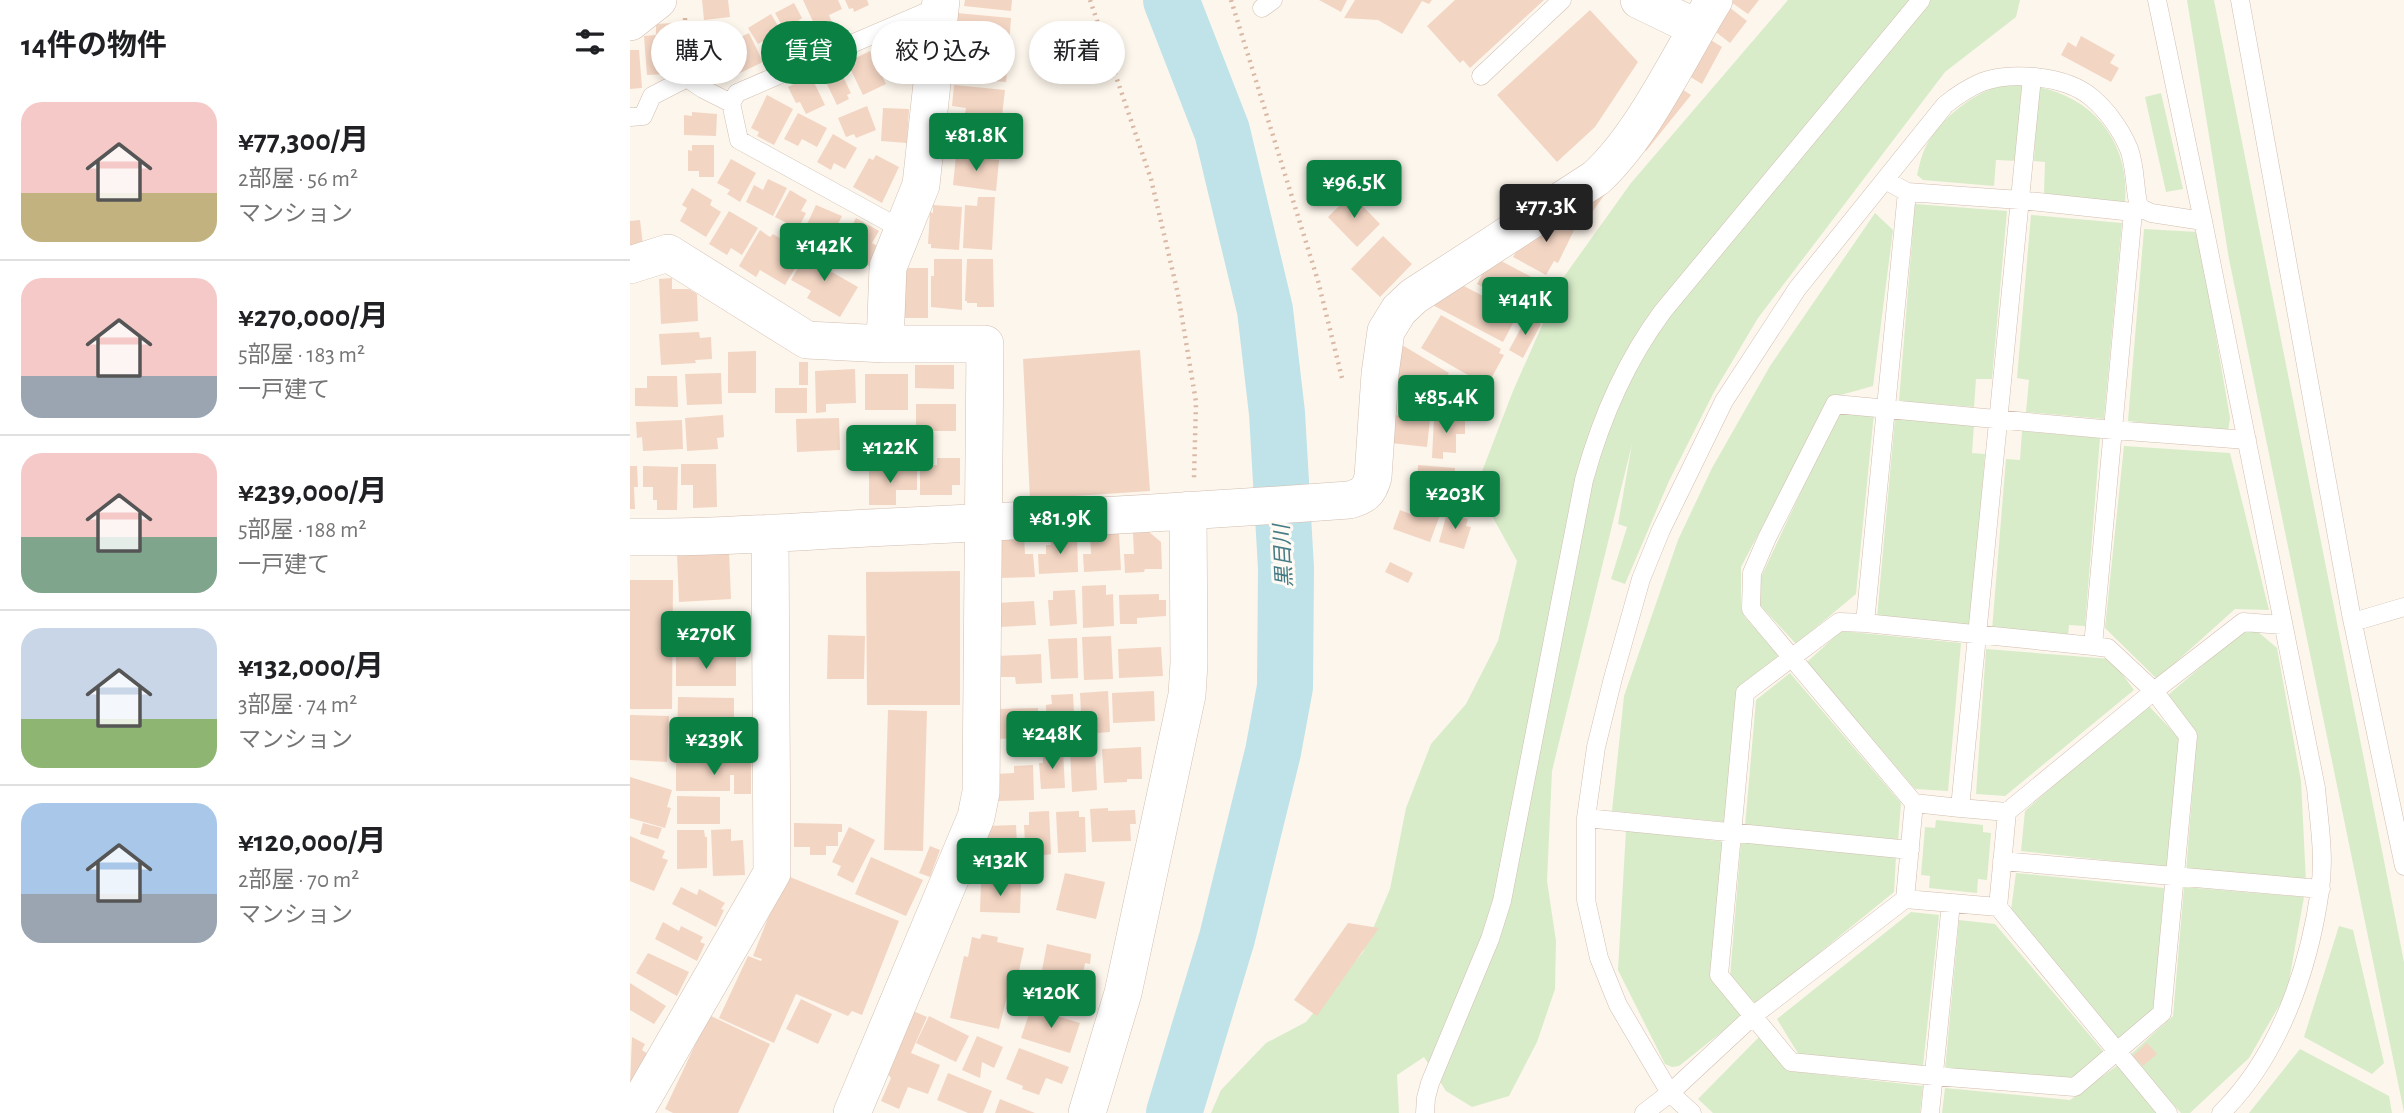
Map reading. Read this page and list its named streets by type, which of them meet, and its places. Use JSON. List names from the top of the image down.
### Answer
{
  "water": ["黒目川"],
  "page": {
    "heading": "14件の物件",
    "chip": [
      "購入",
      "賃貸",
      "絞り込み",
      "新着"
    ],
    "list": [
      {
        "name": "¥77,300/月",
        "note": "2部屋 · 56 m² · マンション"
      },
      {
        "name": "¥270,000/月",
        "note": "5部屋 · 183 m² · 一戸建て"
      },
      {
        "name": "¥239,000/月",
        "note": "5部屋 · 188 m² · 一戸建て"
      },
      {
        "name": "¥132,000/月",
        "note": "3部屋 · 74 m² · マンション"
      },
      {
        "name": "¥120,000/月",
        "note": "2部屋 · 70 m² · マンション"
      }
    ],
    "price": [
      "¥81.8K",
      "¥96.5K",
      "¥77.3K",
      "¥142K",
      "¥141K",
      "¥85.4K",
      "¥122K",
      "¥203K",
      "¥81.9K",
      "¥270K",
      "¥248K",
      "¥239K",
      "¥132K",
      "¥120K"
    ]
  }
}
